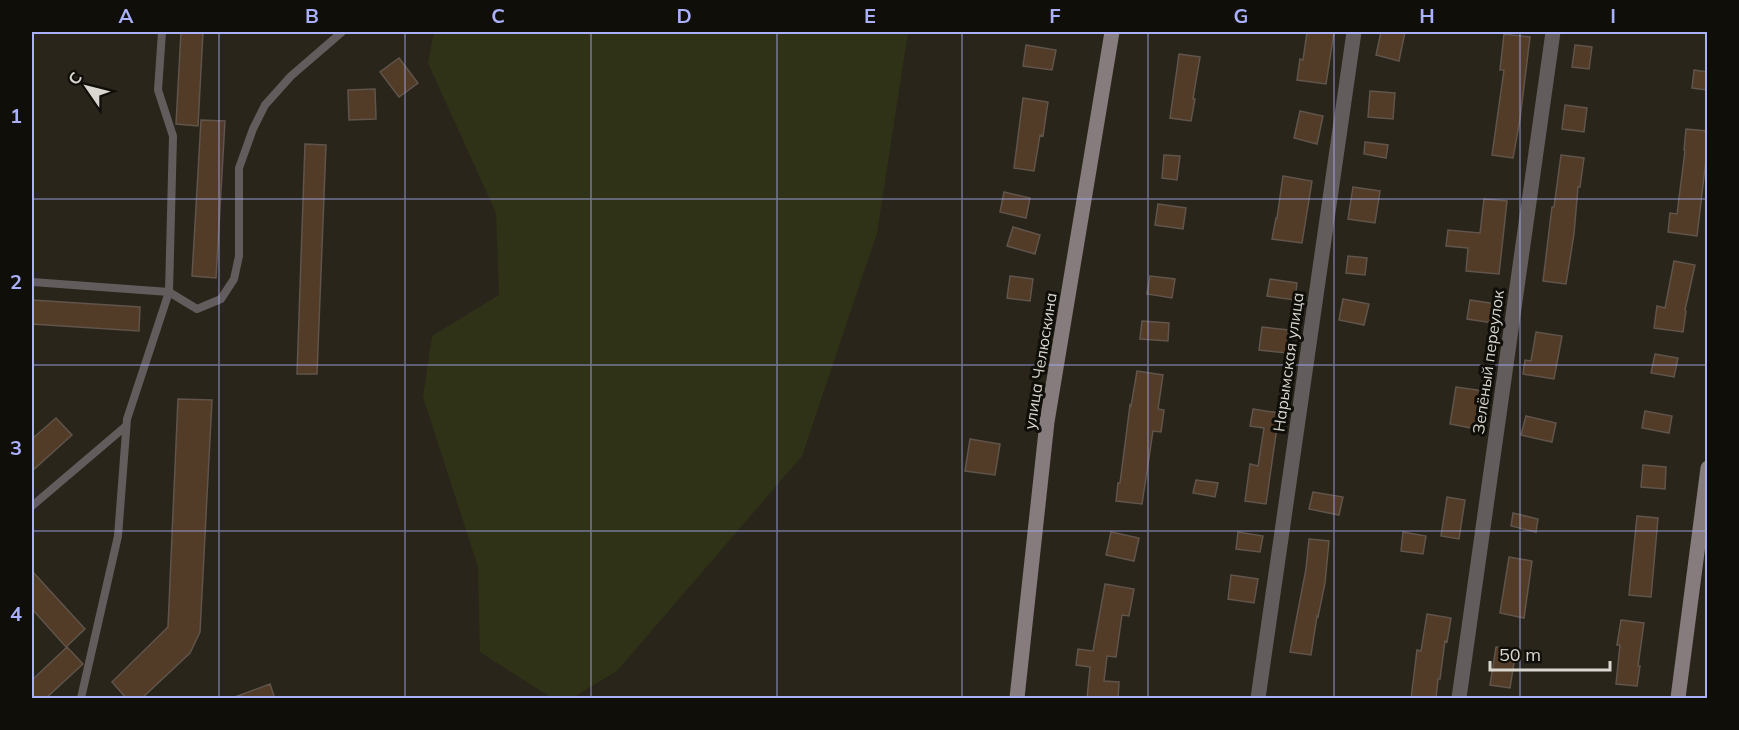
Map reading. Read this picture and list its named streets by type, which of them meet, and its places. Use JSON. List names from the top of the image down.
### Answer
{
  "streets": {
    "street": ["улица Челюскина", "Нарымская улица", "Зелёный переулок"]
  },
  "scale_bar": "50 m",
  "north": "top left",
  "grid": {
    "columns": [
      "A",
      "B",
      "C",
      "D",
      "E",
      "F",
      "G",
      "H",
      "I"
    ],
    "rows": [
      "1",
      "2",
      "3",
      "4"
    ]
  }
}
